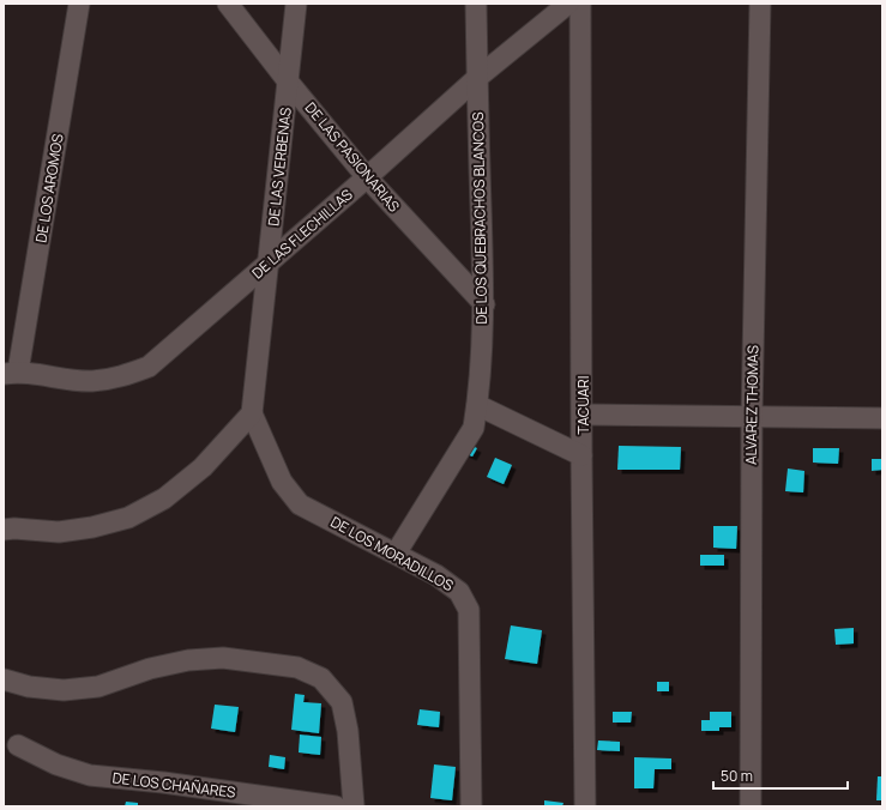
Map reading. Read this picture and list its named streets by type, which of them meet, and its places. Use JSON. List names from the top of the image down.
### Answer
{
  "streets": {
    "street": [
      "DE LAS PASIONARIAS",
      "DE LAS VERBENAS",
      "DE LOS AROMOS",
      "DE LOS QUEBRACHOS BLANCOS",
      "DE LAS FLECHILLAS",
      "TACUARI",
      "ALVAREZ THOMAS",
      "DE LOS MORADILLOS",
      "DE LOS CHAÑARES"
    ]
  },
  "crossings": [
    ["DE LAS PASIONARIAS", "DE LAS VERBENAS"],
    ["DE LAS PASIONARIAS", "DE LOS QUEBRACHOS BLANCOS"],
    ["DE LAS PASIONARIAS", "DE LAS FLECHILLAS"],
    ["DE LAS VERBENAS", "DE LAS FLECHILLAS"],
    ["DE LAS VERBENAS", "DE LOS MORADILLOS"],
    ["DE LOS AROMOS", "DE LAS FLECHILLAS"],
    ["DE LOS QUEBRACHOS BLANCOS", "DE LAS FLECHILLAS"],
    ["DE LOS QUEBRACHOS BLANCOS", "DE LOS MORADILLOS"]
  ],
  "scale_bar": "50 m"
}
